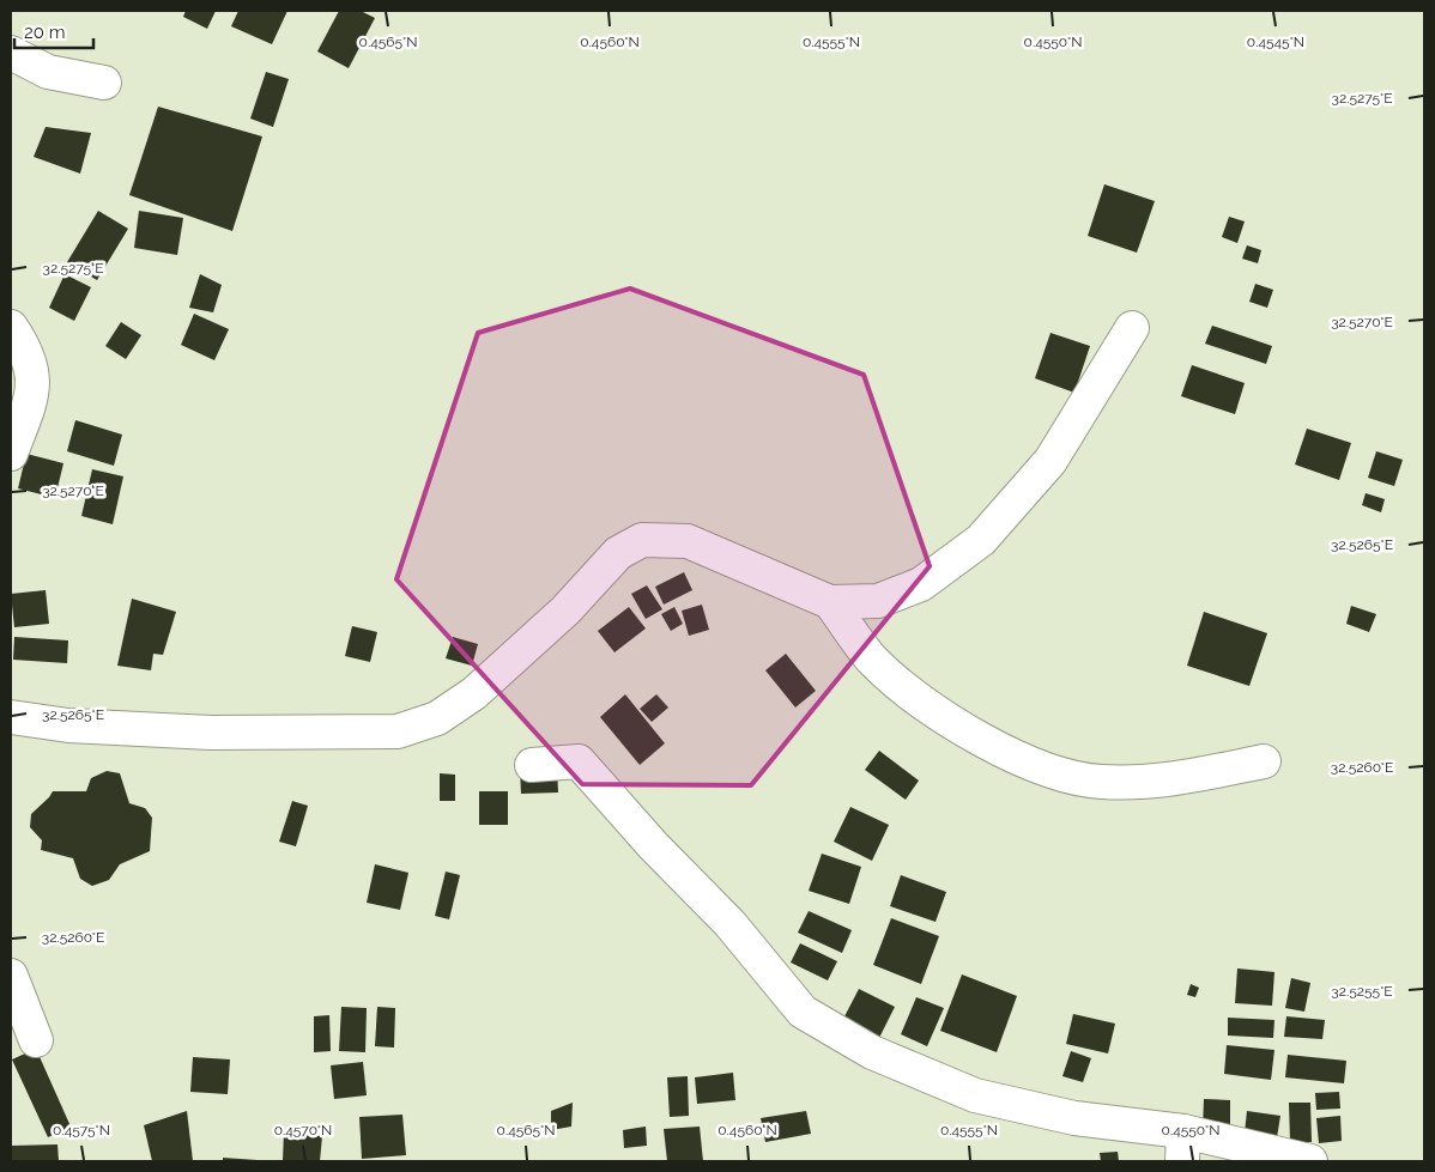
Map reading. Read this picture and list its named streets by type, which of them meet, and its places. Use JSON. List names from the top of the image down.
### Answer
{
  "scale_bar": "20 m",
  "coordinates": [
    "0.4565°N",
    "0.4560°N",
    "0.4555°N",
    "0.4550°N",
    "0.4545°N",
    "32.5275°E",
    "32.5270°E",
    "32.5265°E",
    "32.5260°E",
    "32.5255°E",
    "0.4575°N",
    "0.4570°N"
  ]
}
